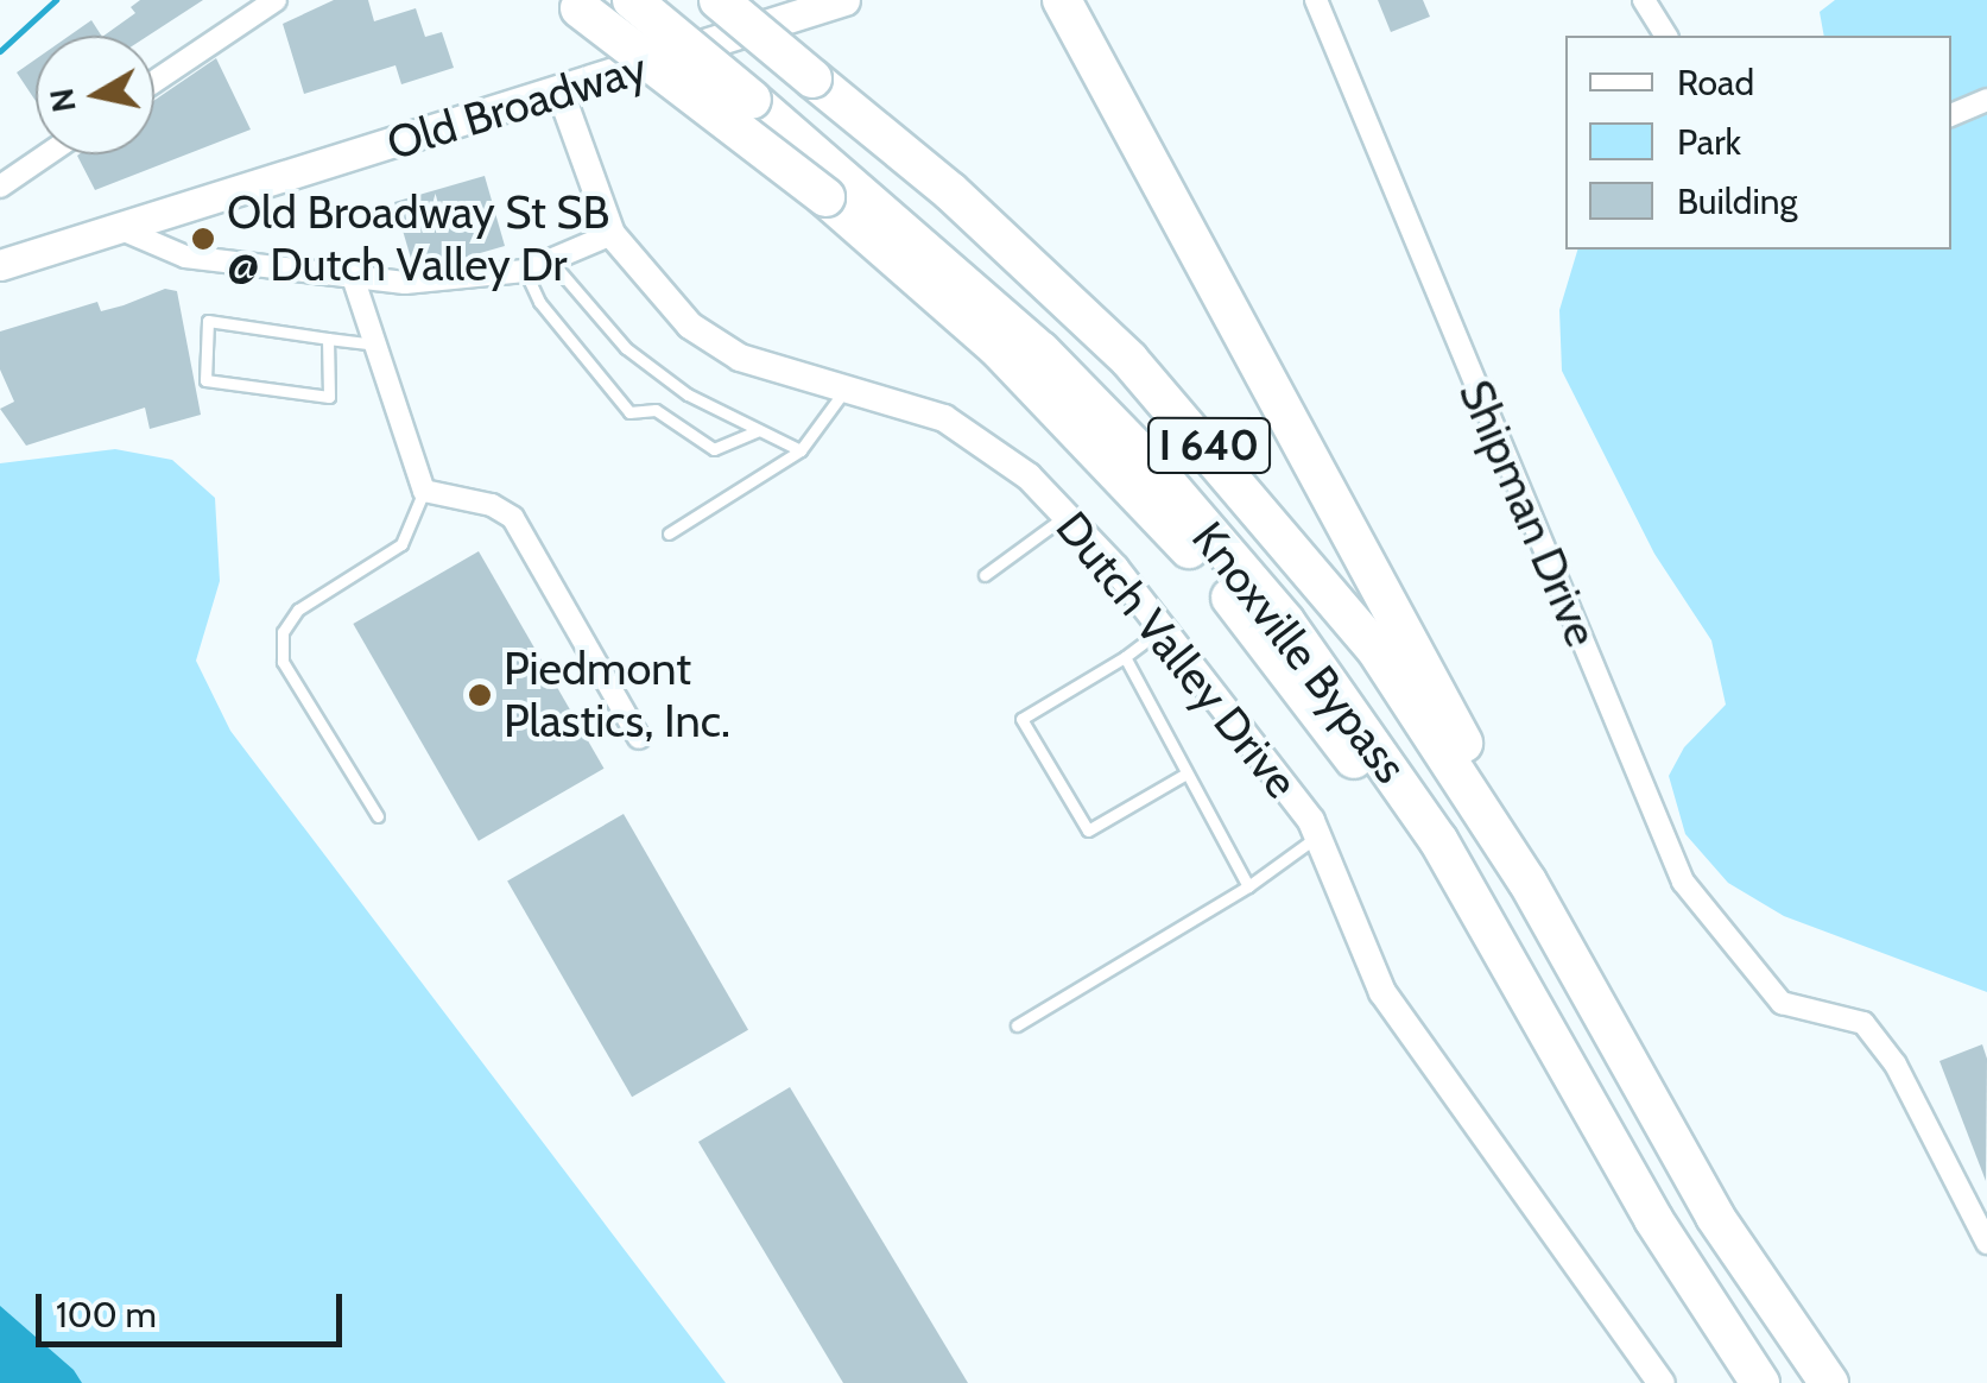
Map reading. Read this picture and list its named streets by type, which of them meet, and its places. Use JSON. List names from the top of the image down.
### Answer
{
  "streets": {
    "highway": ["I 640", "Knoxville Bypass"],
    "main road": ["Old Broadway"],
    "street": ["Shipman Drive", "Dutch Valley Drive"]
  },
  "crossings": [
    ["Old Broadway", "Dutch Valley Drive"]
  ],
  "places": ["Old Broadway St SB @ Dutch Valley Dr", "Piedmont Plastics, Inc."],
  "legend": ["Road", "Park", "Building"],
  "scale_bar": "100 m",
  "north": "left"
}
